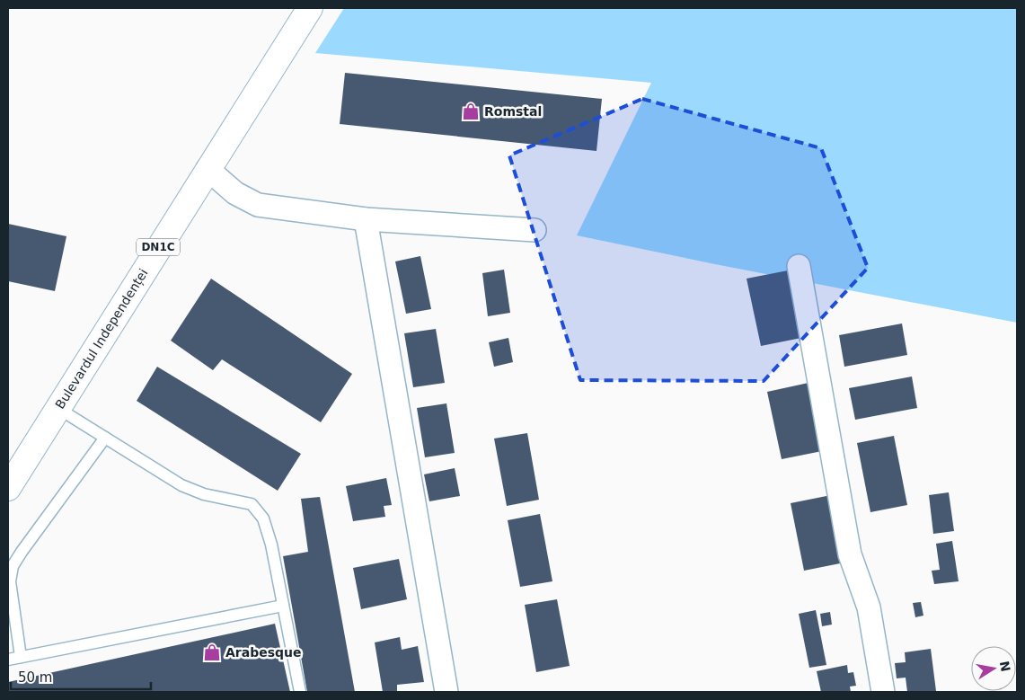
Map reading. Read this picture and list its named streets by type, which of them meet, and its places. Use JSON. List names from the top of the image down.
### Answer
{
  "streets": {
    "highway": ["DN1C", "Bulevardul Independenței"]
  },
  "places": {
    "shop": ["Romstal", "Arabesque"]
  },
  "scale_bar": "50 m",
  "north": "right"
}
